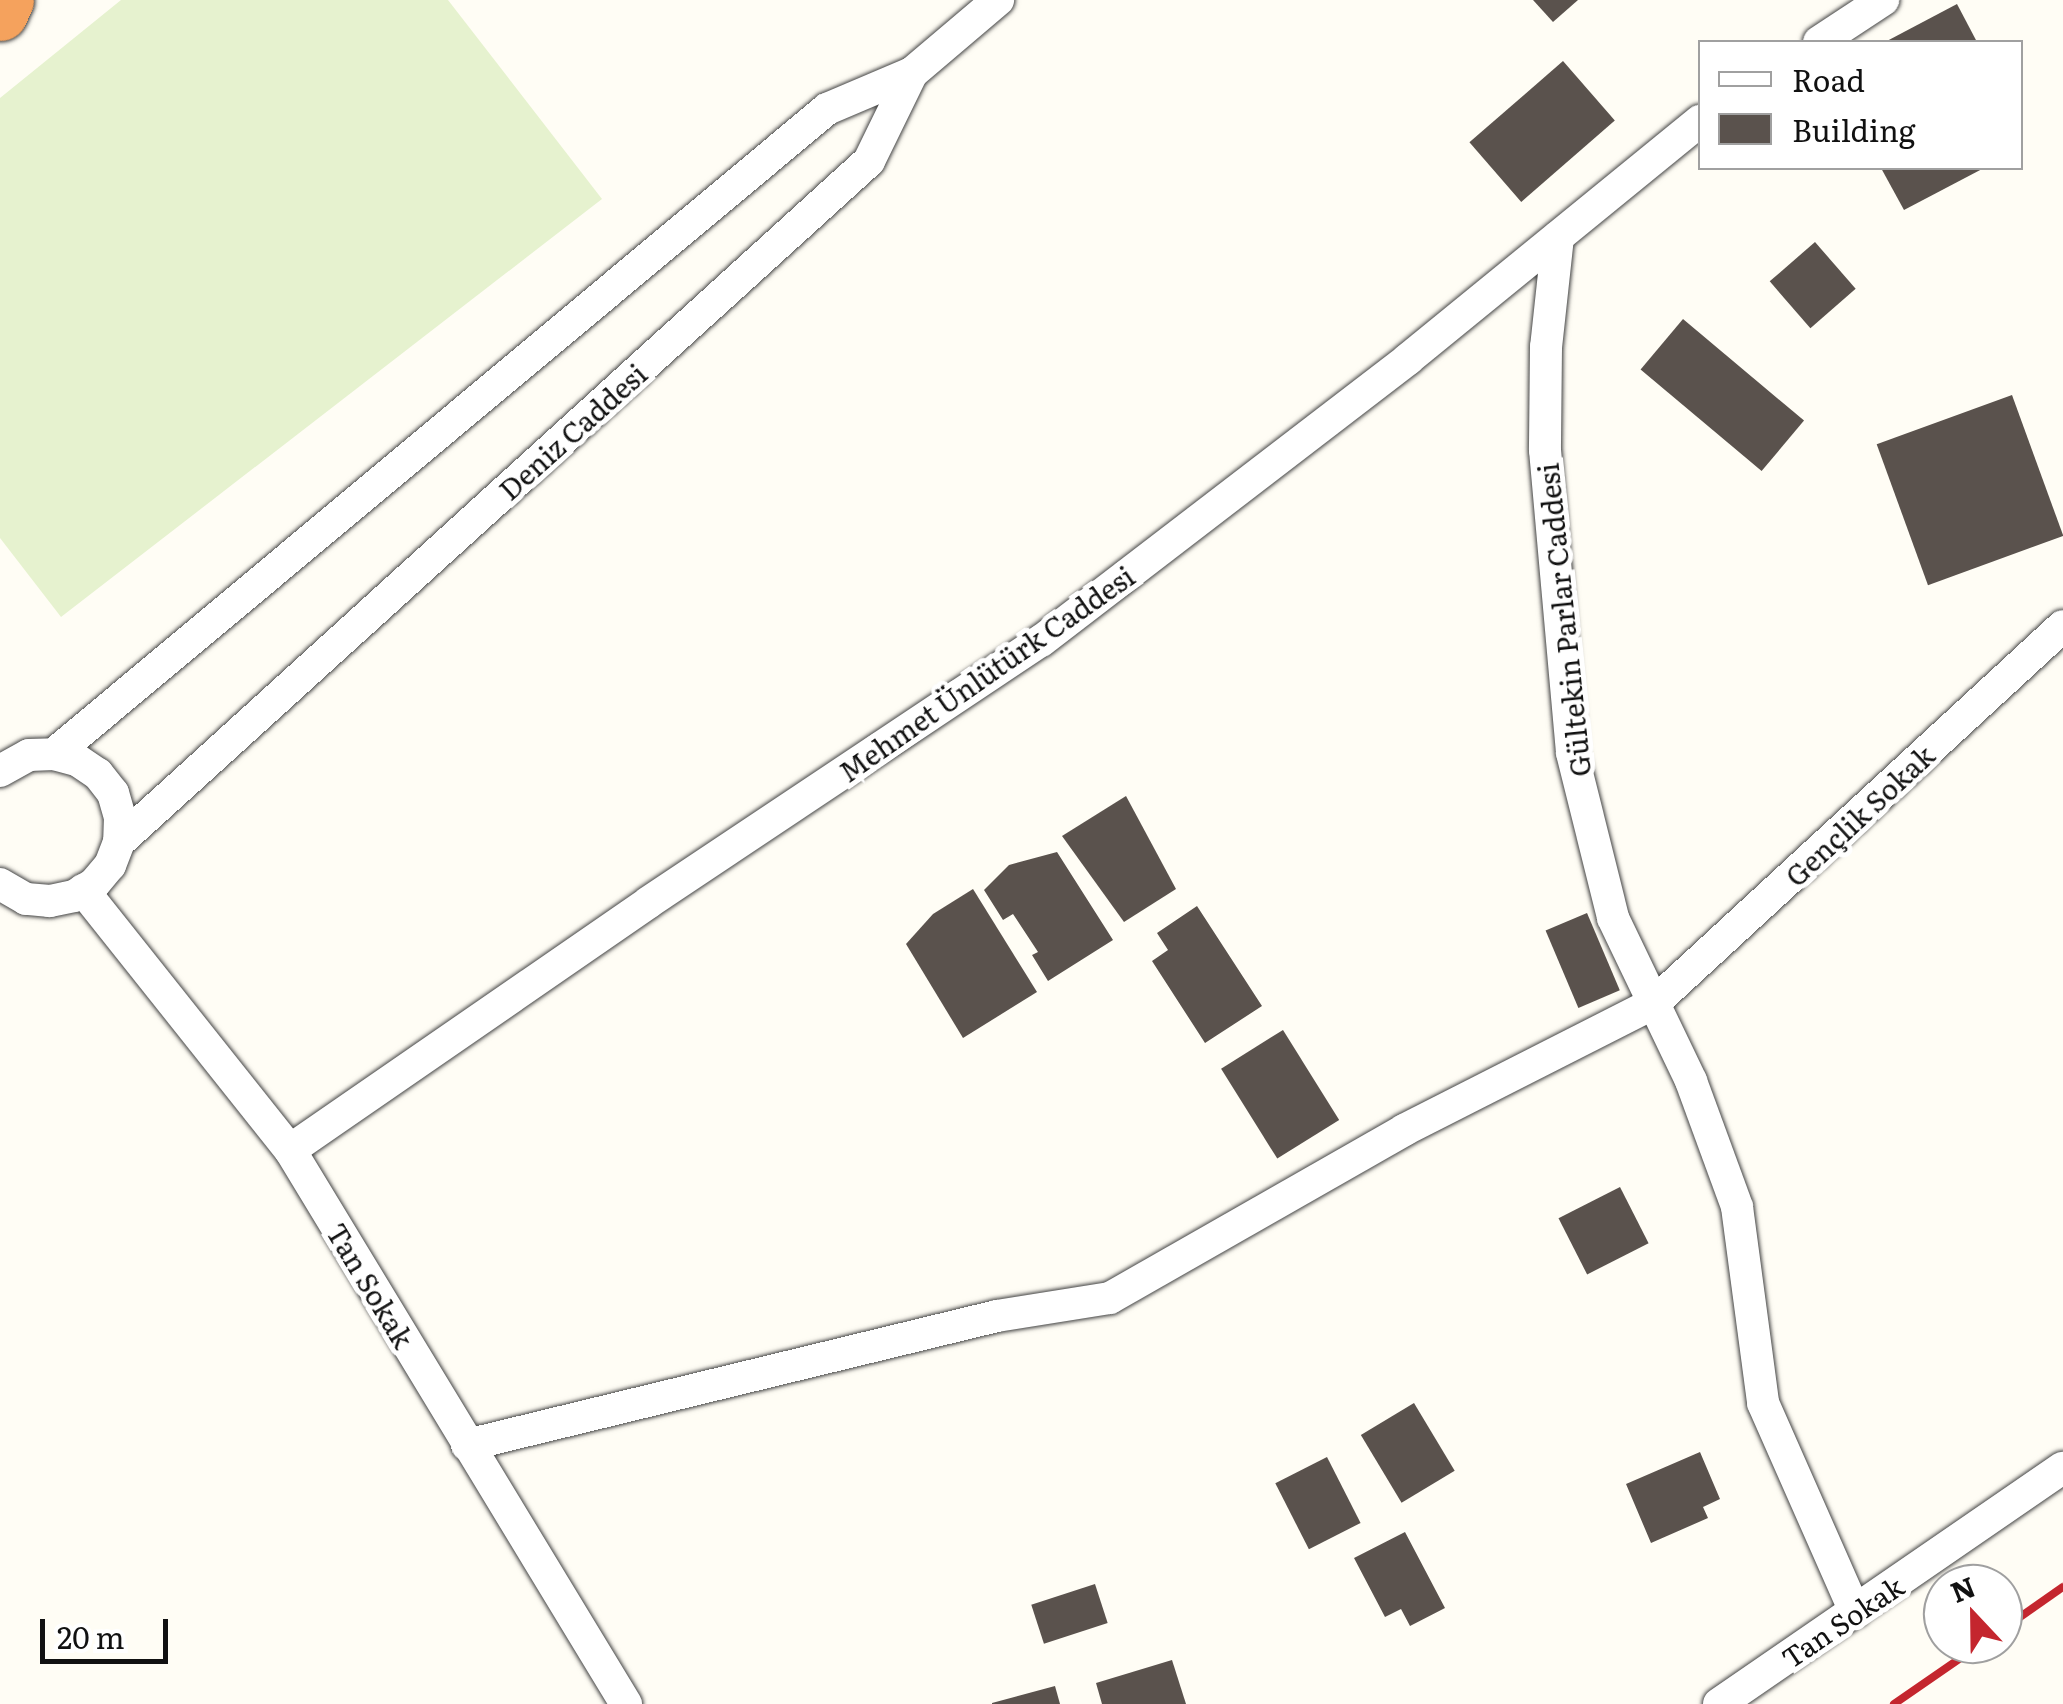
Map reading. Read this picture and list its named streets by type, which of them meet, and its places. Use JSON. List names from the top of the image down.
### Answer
{
  "streets": {
    "street": [
      "Deniz Caddesi",
      "Gültekin Parlar Caddesi",
      "Mehmet Ünlütürk Caddesi",
      "Gençlik Sokak",
      "Tan Sokak"
    ]
  },
  "crossings": [
    ["Deniz Caddesi", "Tan Sokak"],
    ["Gültekin Parlar Caddesi", "Mehmet Ünlütürk Caddesi"],
    ["Gültekin Parlar Caddesi", "Gençlik Sokak"],
    ["Gültekin Parlar Caddesi", "Tan Sokak"],
    ["Mehmet Ünlütürk Caddesi", "Tan Sokak"],
    ["Gençlik Sokak", "Tan Sokak"]
  ],
  "legend": ["Road", "Building"],
  "scale_bar": "20 m",
  "north": "top"
}
